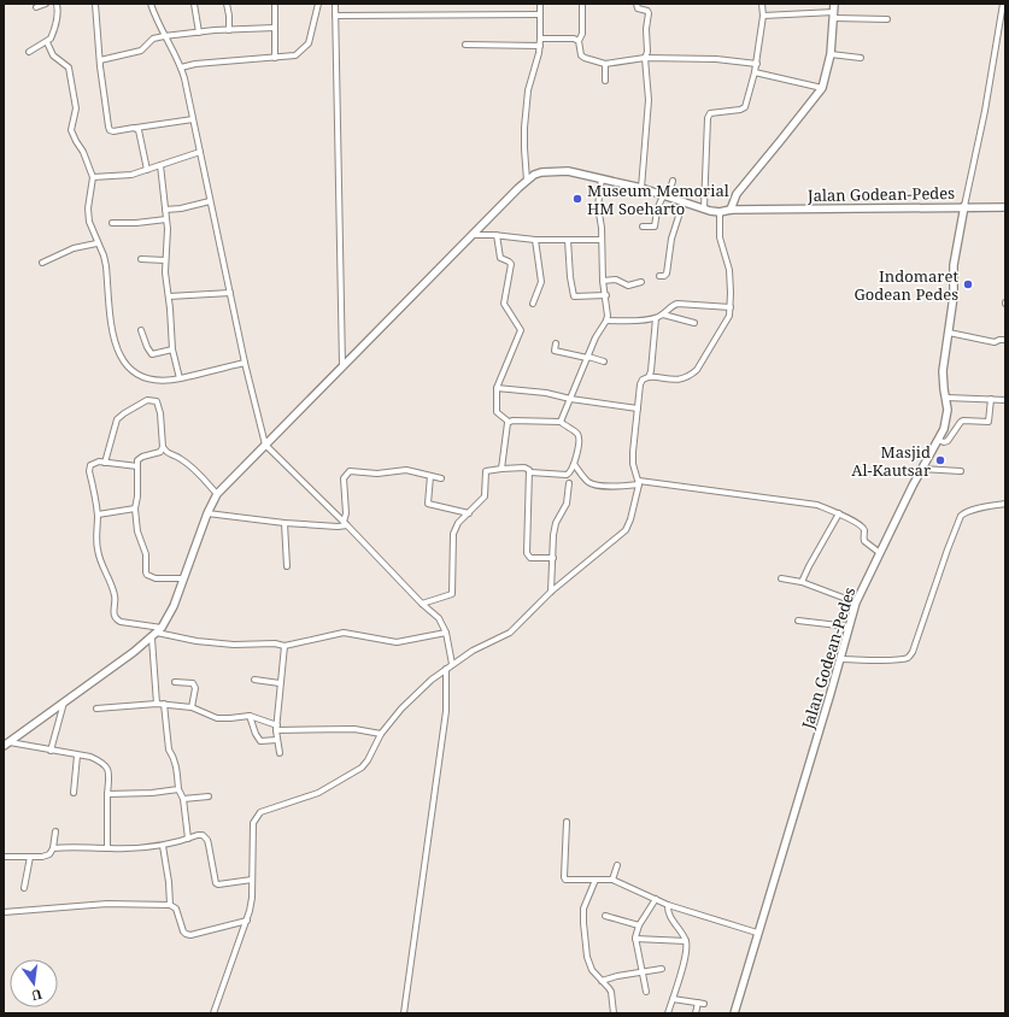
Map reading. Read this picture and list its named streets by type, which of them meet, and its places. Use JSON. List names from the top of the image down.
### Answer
{
  "streets": {
    "street": ["Jalan Godean-Pedes"]
  },
  "places": ["Museum Memorial HM Soeharto", "Indomaret Godean Pedes", "Masjid Al-Kautsar"],
  "north": "bottom"
}
